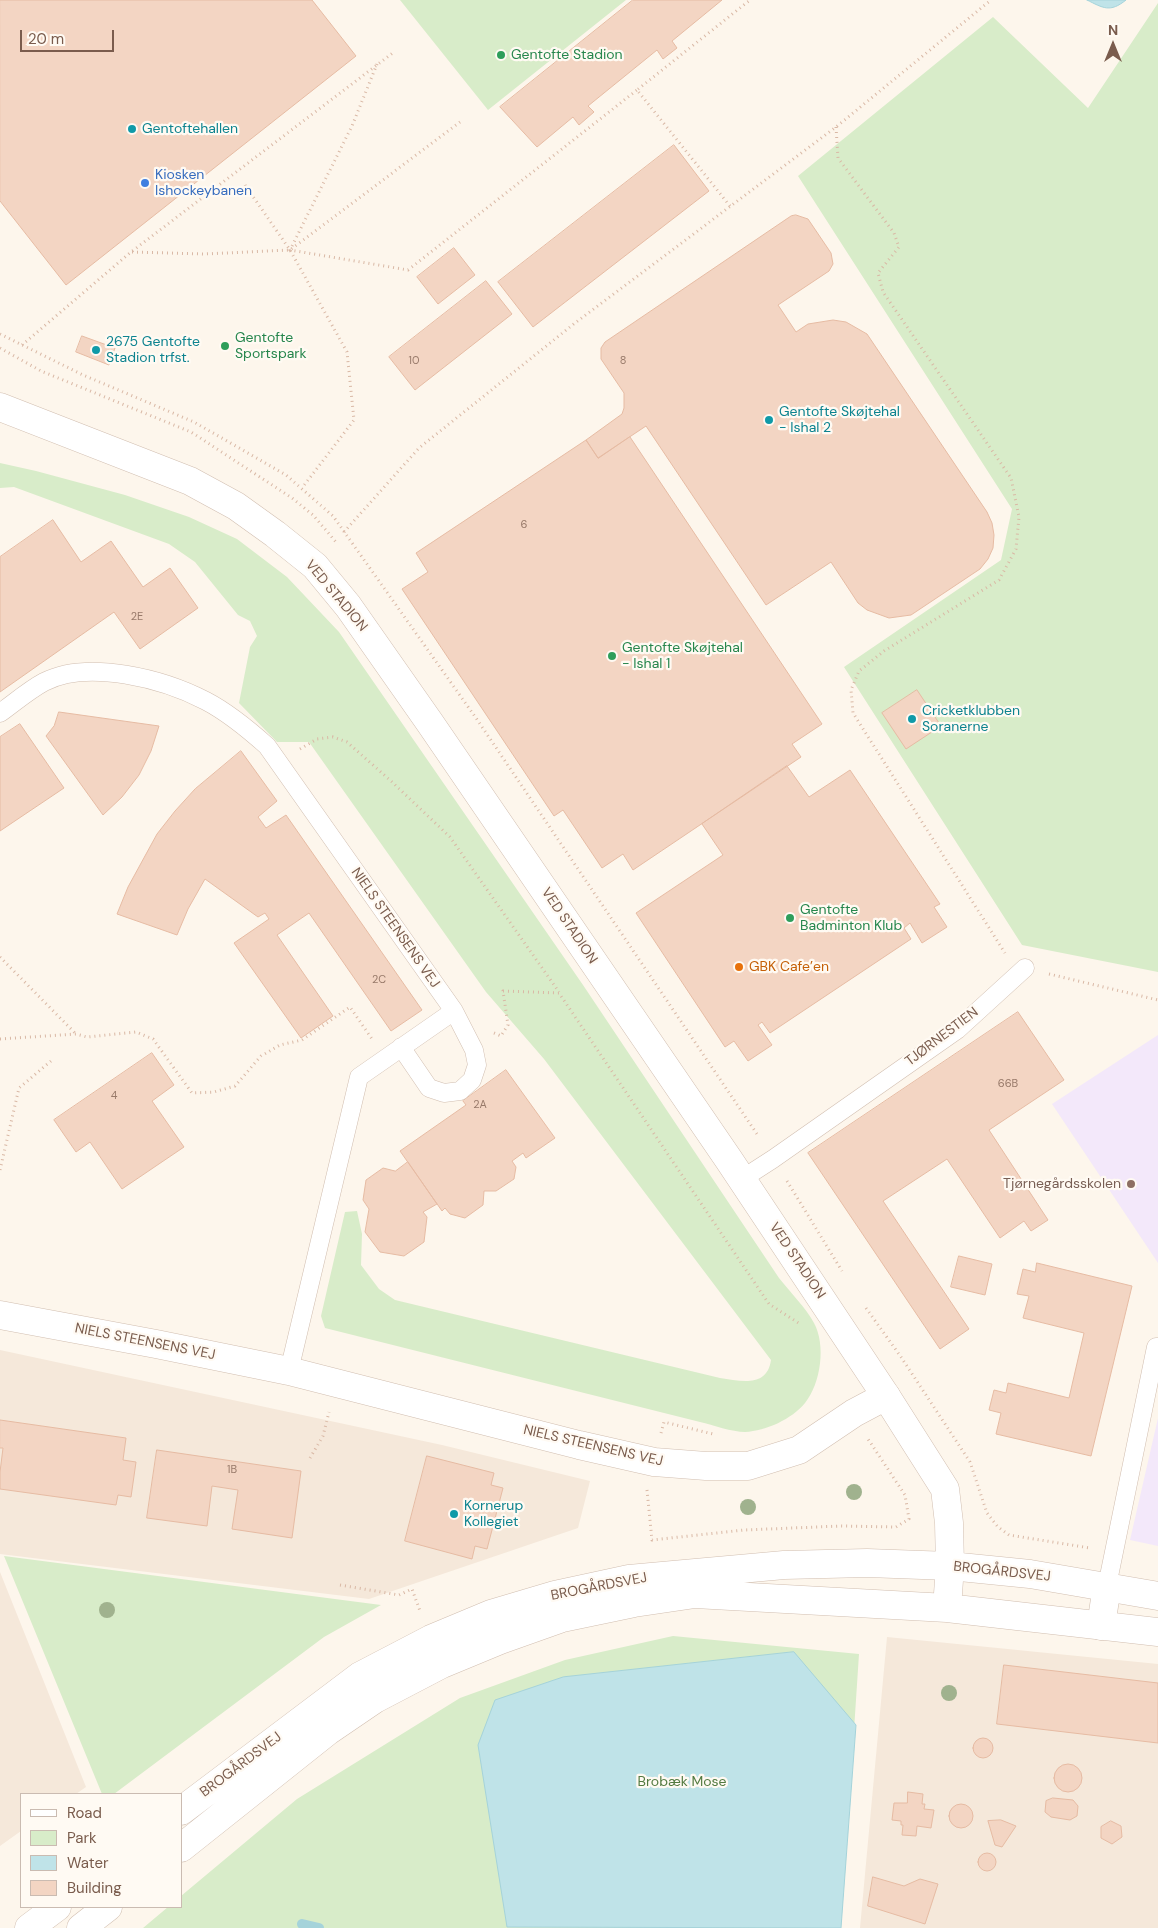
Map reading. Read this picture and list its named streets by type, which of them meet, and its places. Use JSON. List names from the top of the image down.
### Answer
{
  "streets": {
    "street": ["VED STADION", "NIELS STEENSENS VEJ", "BROGÅRDSVEJ"],
    "lane": ["TJØRNESTIEN"]
  },
  "crossings": [
    ["VED STADION", "NIELS STEENSENS VEJ"],
    ["VED STADION", "TJØRNESTIEN"],
    ["VED STADION", "BROGÅRDSVEJ"]
  ],
  "parks": ["Brobæk Mose"],
  "places": [
    "Gentofte Stadion",
    "Gentoftehallen",
    "Kiosken Ishockeybanen",
    "Gentofte Sportspark",
    "2675 Gentofte Stadion trfst.",
    "Gentofte Skøjtehal - Ishal 2",
    "Gentofte Skøjtehal - Ishal 1",
    "Cricketklubben Soranerne",
    "Gentofte Badminton Klub",
    "GBK Cafe’en",
    "Tjørnegårdsskolen",
    "Kornerup Kollegiet"
  ],
  "house_numbers": [
    "10",
    "8",
    "6",
    "2E",
    "2C",
    "66B",
    "4",
    "2A",
    "1B"
  ],
  "legend": [
    "Road",
    "Park",
    "Water",
    "Building"
  ],
  "scale_bar": "20 m",
  "north": "top"
}
